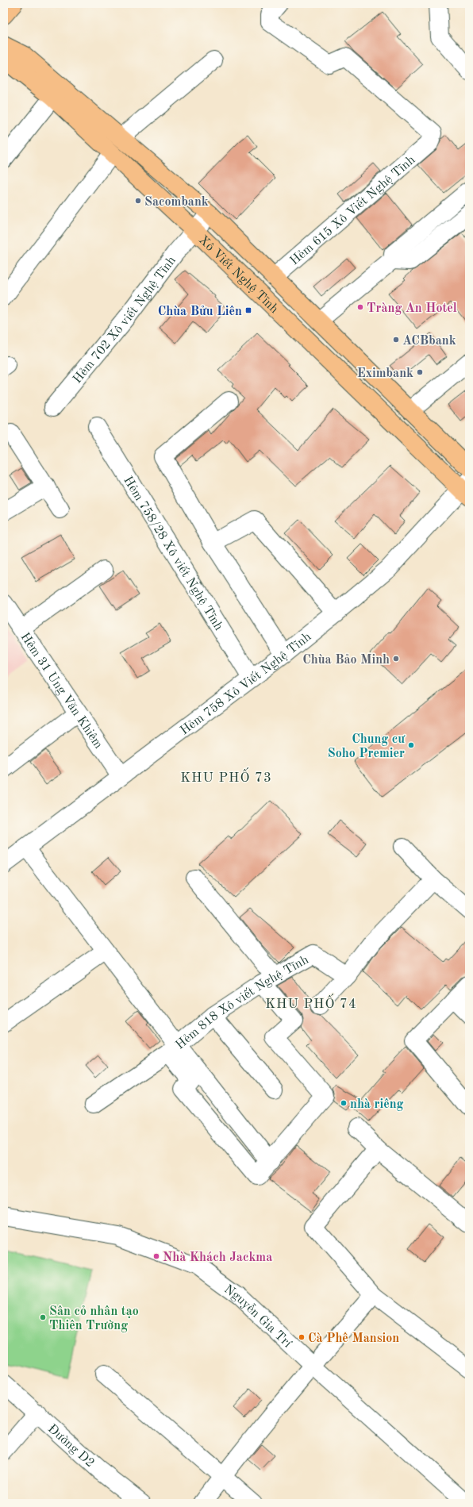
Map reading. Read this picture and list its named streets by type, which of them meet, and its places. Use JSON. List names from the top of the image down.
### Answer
{
  "streets": {
    "main road": ["Xô Viết Nghệ Tĩnh"],
    "street": [
      "Hẻm 615 Xô Viết Nghệ Tĩnh",
      "Hẻm 702 Xô viết Nghệ Tĩnh",
      "Hẻm 758/28 Xô viết Nghệ Tĩnh",
      "Hẻm 758 Xô Viết Nghệ Tĩnh",
      "Hẻm 31 Ung Văn Khiêm",
      "Hẻm 818 Xô viết Nghệ Tĩnh",
      "Nguyễn Gia Trí",
      "Đường D2"
    ]
  },
  "crossings": [
    ["Hẻm 615 Xô Viết Nghệ Tĩnh", "Xô Viết Nghệ Tĩnh"],
    ["Xô Viết Nghệ Tĩnh", "Hẻm 702 Xô viết Nghệ Tĩnh"],
    ["Xô Viết Nghệ Tĩnh", "Hẻm 758 Xô Viết Nghệ Tĩnh"],
    ["Hẻm 758/28 Xô viết Nghệ Tĩnh", "Hẻm 758 Xô Viết Nghệ Tĩnh"],
    ["Hẻm 758 Xô Viết Nghệ Tĩnh", "Hẻm 31 Ung Văn Khiêm"]
  ],
  "districts": ["KHU PHỐ 73", "KHU PHỐ 74"],
  "places": {
    "other": [
      "Sacombank",
      "Tràng An Hotel",
      "ACBbank",
      "Eximbank",
      "Chùa Bảo Minh",
      "Chung cư Soho Premier",
      "nhà riêng",
      "Nhà Khách Jackma",
      "Sân cỏ nhân tạo Thiên Trường",
      "Cà Phê Mansion"
    ],
    "transit": ["Chùa Bửu Liên"]
  }
}
